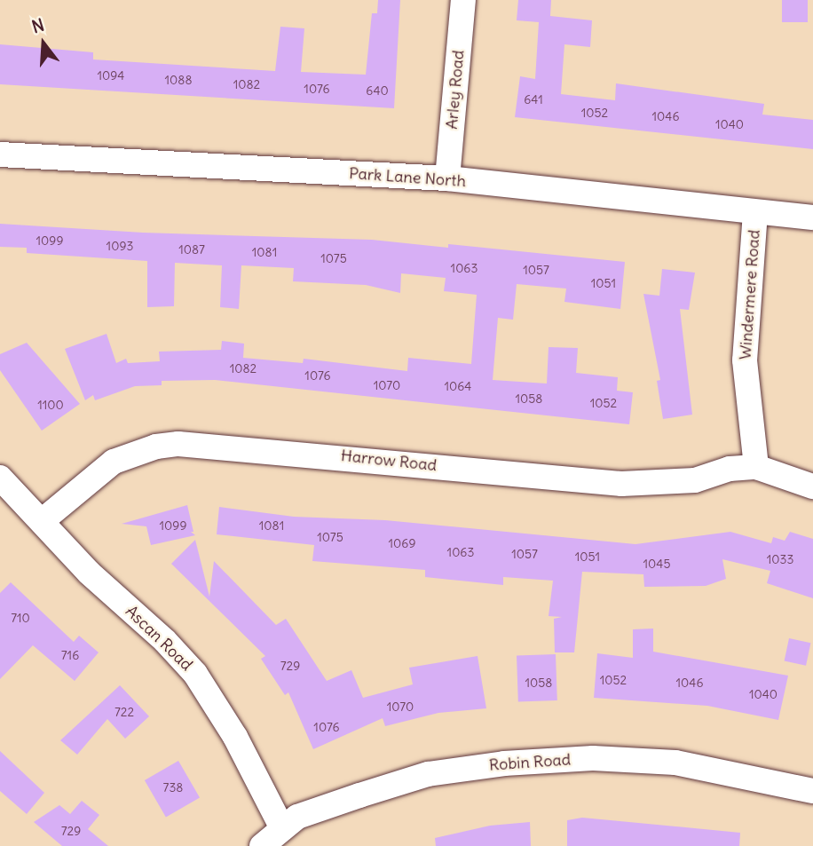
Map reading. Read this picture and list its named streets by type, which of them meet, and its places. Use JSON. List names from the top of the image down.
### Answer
{
  "streets": {
    "street": [
      "Arley Road",
      "Park Lane North",
      "Windermere Road",
      "Harrow Road",
      "Ascan Road",
      "Robin Road"
    ]
  },
  "crossings": [
    ["Arley Road", "Park Lane North"],
    ["Park Lane North", "Windermere Road"],
    ["Windermere Road", "Harrow Road"],
    ["Harrow Road", "Ascan Road"],
    ["Ascan Road", "Robin Road"]
  ],
  "house_numbers": [
    "1094",
    "1088",
    "1082",
    "1076",
    "640",
    "641",
    "1052",
    "1046",
    "1040",
    "1099",
    "1093",
    "1087",
    "1081",
    "1075",
    "1063",
    "1057",
    "1051",
    "1082",
    "1076",
    "1070",
    "1064",
    "1058",
    "1052",
    "1100",
    "1099",
    "1081",
    "1075",
    "1069",
    "1063",
    "1057",
    "1051",
    "1033",
    "1045",
    "710",
    "716",
    "729",
    "1052",
    "1058",
    "1046",
    "1040",
    "1070",
    "722",
    "1076",
    "738",
    "729"
  ],
  "north": "top"
}
